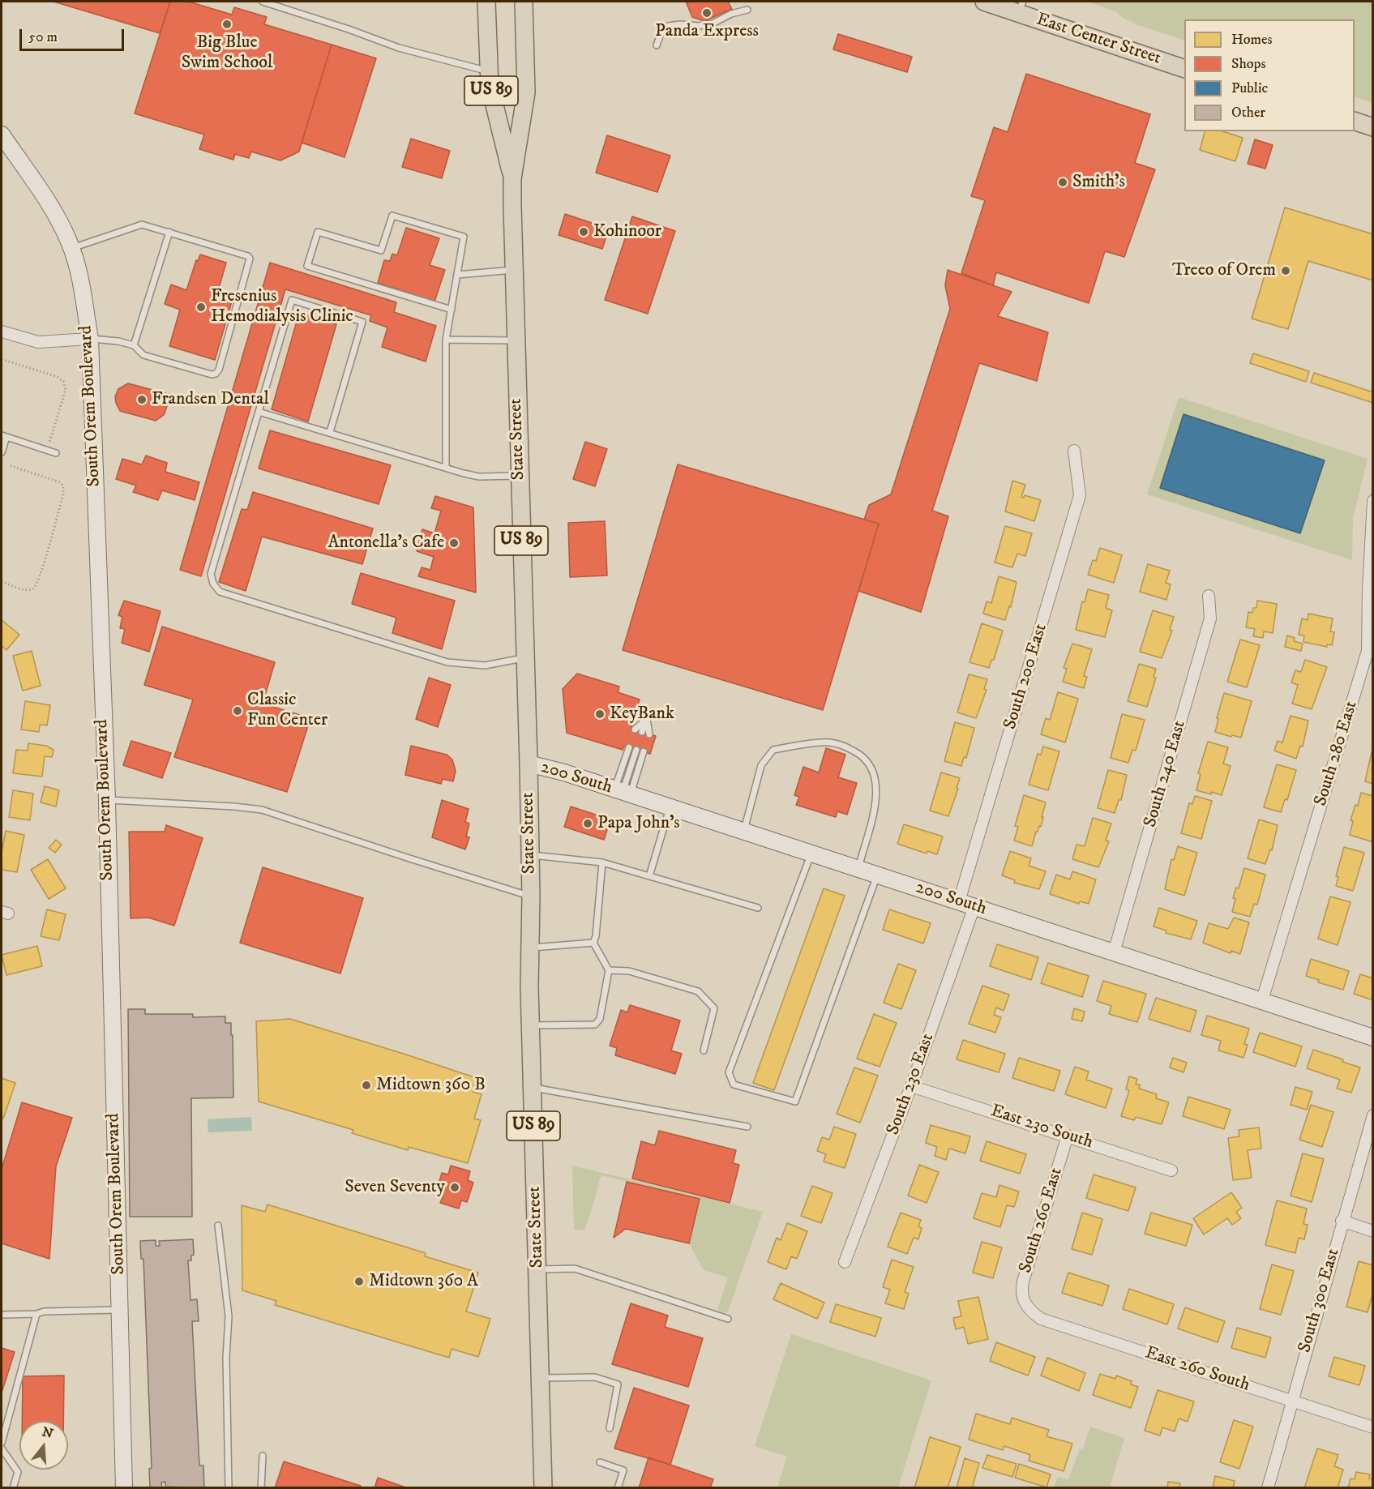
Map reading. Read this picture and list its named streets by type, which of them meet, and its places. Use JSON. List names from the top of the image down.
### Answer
{
  "streets": {
    "main road": ["East Center Street", "US 89", "State Street"],
    "street": [
      "South Orem Boulevard",
      "South 200 East",
      "South 280 East",
      "South 240 East",
      "200 South",
      "South 230 East",
      "East 230 South",
      "South 260 East",
      "South 300 East",
      "East 260 South"
    ]
  },
  "crossings": [
    ["State Street", "200 South"],
    ["South 200 East", "200 South"],
    ["South 280 East", "200 South"],
    ["South 240 East", "200 South"],
    ["200 South", "South 230 East"],
    ["South 230 East", "East 230 South"],
    ["East 230 South", "South 260 East"],
    ["South 260 East", "East 260 South"],
    ["South 300 East", "East 260 South"]
  ],
  "places": [
    "Panda Express",
    "Big Blue Swim School",
    "Smith's",
    "Kohinoor",
    "Treeo of Orem",
    "Fresenius Hemodialysis Clinic",
    "Frandsen Dental",
    "Antonella's Cafe",
    "Classic Fun Center",
    "KeyBank",
    "Papa John's",
    "Midtown 360 B",
    "Seven Seventy",
    "Midtown 360 A"
  ],
  "legend": [
    "Homes",
    "Shops",
    "Public",
    "Other"
  ],
  "scale_bar": "50 m",
  "north": "top"
}
